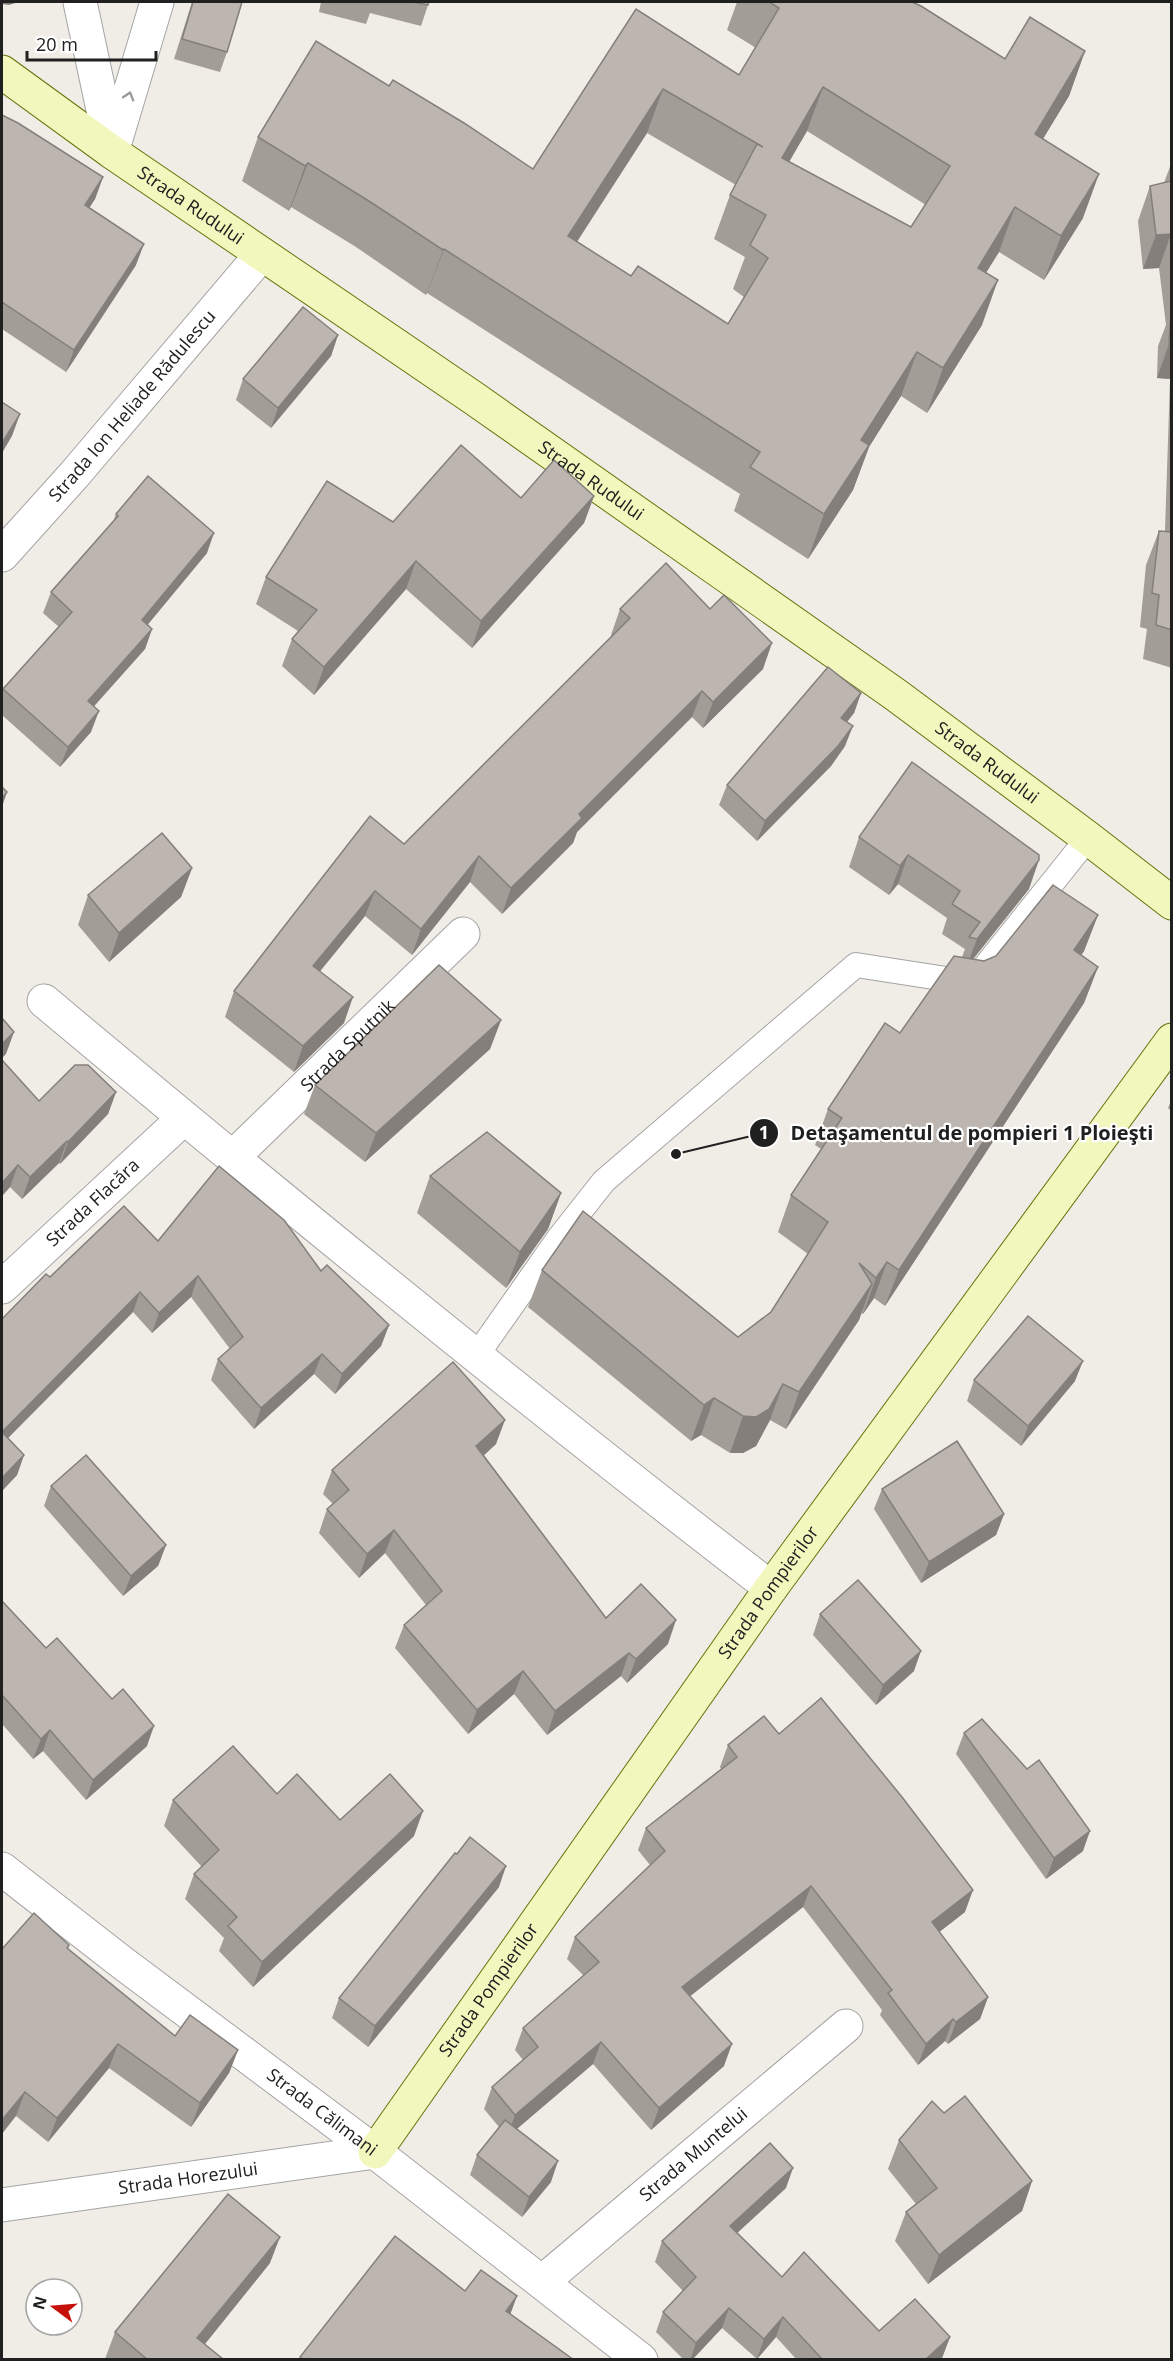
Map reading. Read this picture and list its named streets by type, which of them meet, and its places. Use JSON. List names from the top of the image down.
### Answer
{
  "streets": {
    "main road": ["Strada Rudului", "Strada Pompierilor"],
    "street": [
      "Strada Ion Heliade Rădulescu",
      "Strada Sputnik",
      "Strada Flacăra",
      "Strada Călimani",
      "Strada Muntelui",
      "Strada Horezului"
    ]
  },
  "crossings": [
    ["Strada Rudului", "Strada Ion Heliade Rădulescu"],
    ["Strada Pompierilor", "Strada Călimani"],
    ["Strada Pompierilor", "Strada Horezului"],
    ["Strada Călimani", "Strada Muntelui"],
    ["Strada Călimani", "Strada Horezului"]
  ],
  "places": ["Detaşamentul de pompieri 1 Ploieşti"],
  "scale_bar": "20 m",
  "north": "left"
}
